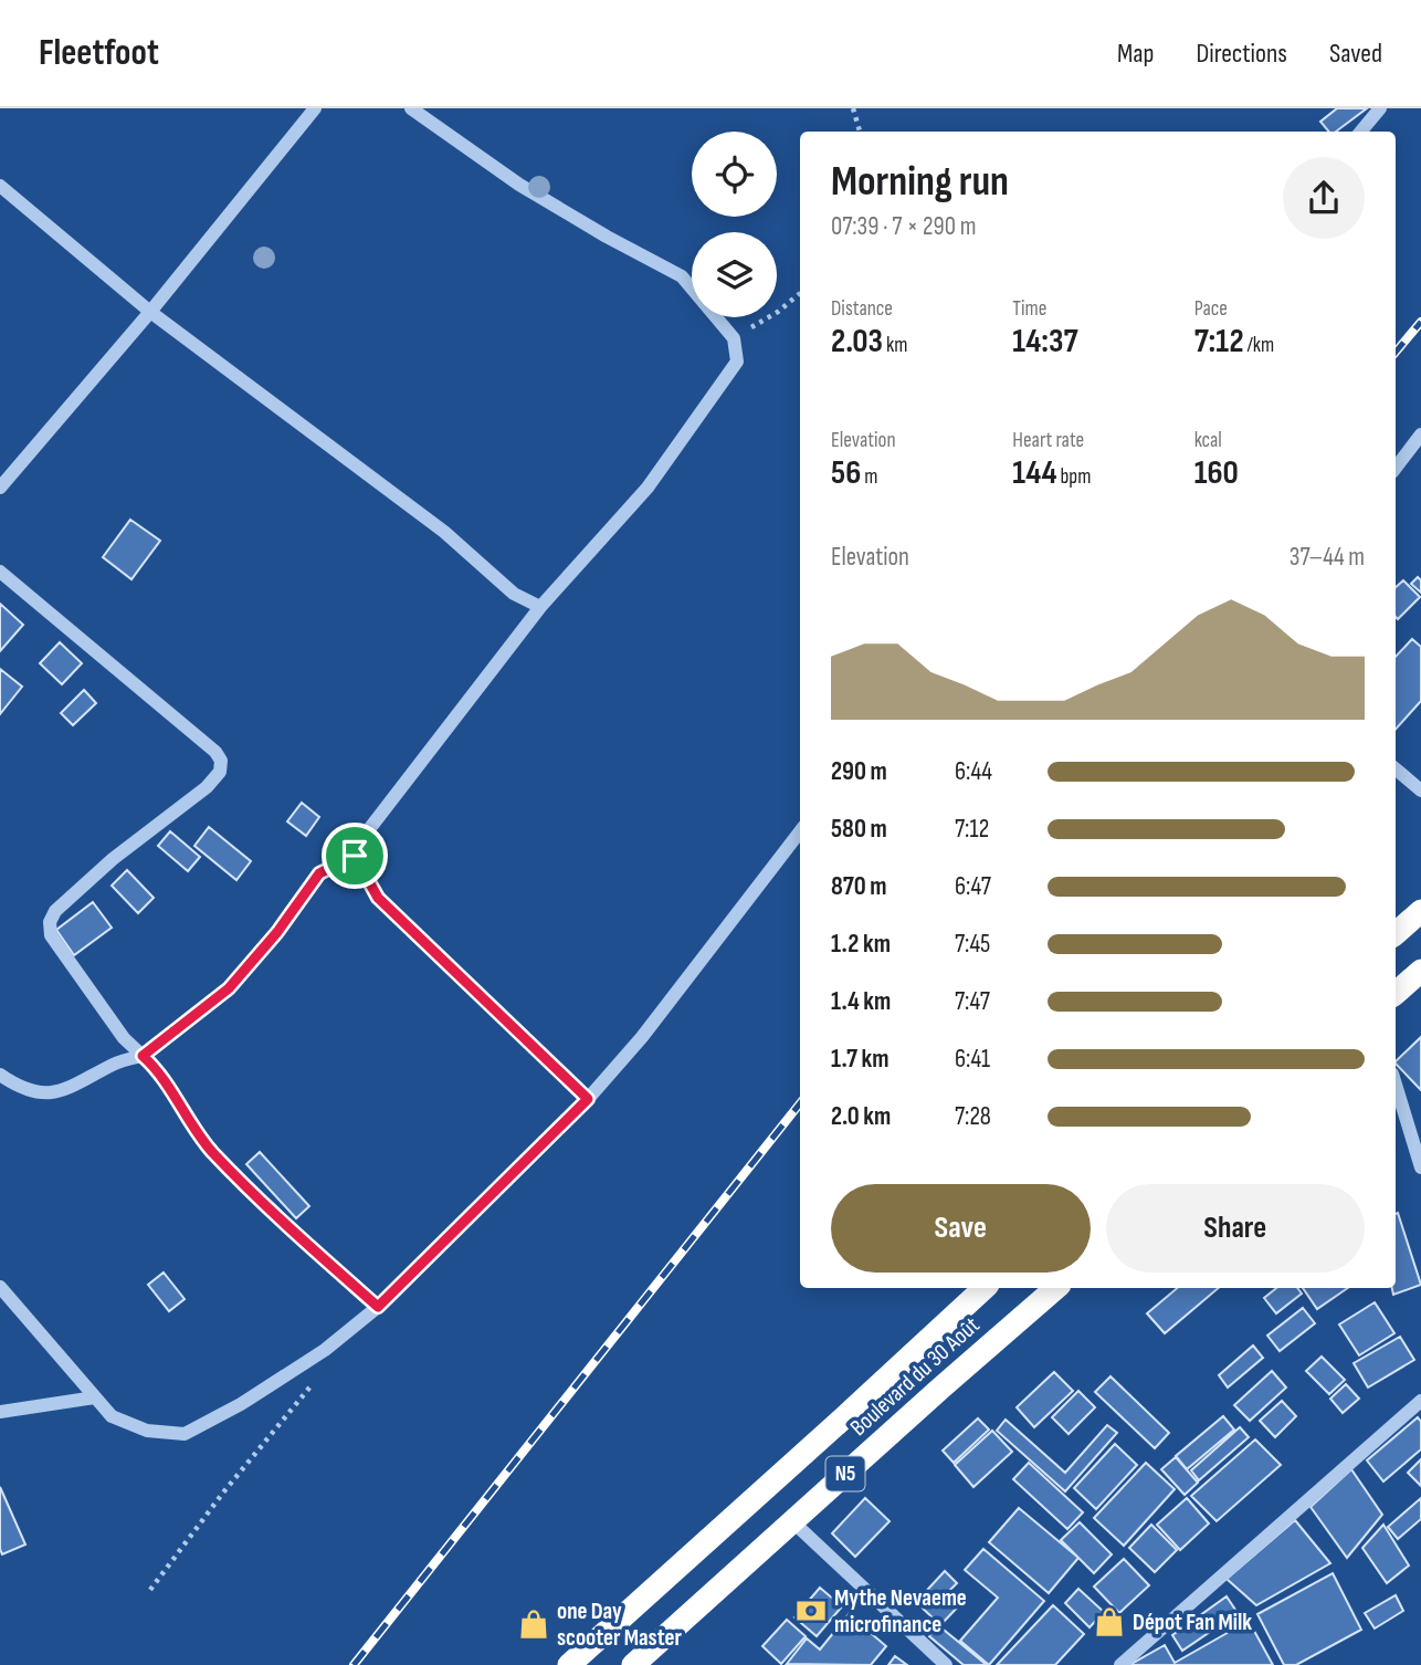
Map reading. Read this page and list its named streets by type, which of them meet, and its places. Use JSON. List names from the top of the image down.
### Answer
{
  "streets": {
    "highway": ["Boulevard du 30 Août", "N5"]
  },
  "places": {
    "bank": ["Mythe Nevaeme microfinance"],
    "shop": ["Dépot Fan Milk", "one Day scooter Master"]
  },
  "page": {
    "header": "Fleetfoot",
    "nav": ["Map", "Directions", "Saved"],
    "heading": ["Morning run", "07:39 · 7 × 290 m"],
    "stats": [
      ["Distance", "2.03 km"],
      ["Time", "14:37"],
      ["Pace", "7:12 /km"],
      ["Elevation", "56 m"],
      ["Heart rate", "144 bpm"],
      ["kcal", "160"]
    ],
    "chart": ["Elevation", "37–44 m"],
    "list": [
      {
        "name": "290 m",
        "note": "6:44"
      },
      {
        "name": "580 m",
        "note": "7:12"
      },
      {
        "name": "870 m",
        "note": "6:47"
      },
      {
        "name": "1.2 km",
        "note": "7:45"
      },
      {
        "name": "1.4 km",
        "note": "7:47"
      },
      {
        "name": "1.7 km",
        "note": "6:41"
      },
      {
        "name": "2.0 km",
        "note": "7:28"
      }
    ],
    "buttons": ["Save", "Share"]
  }
}
